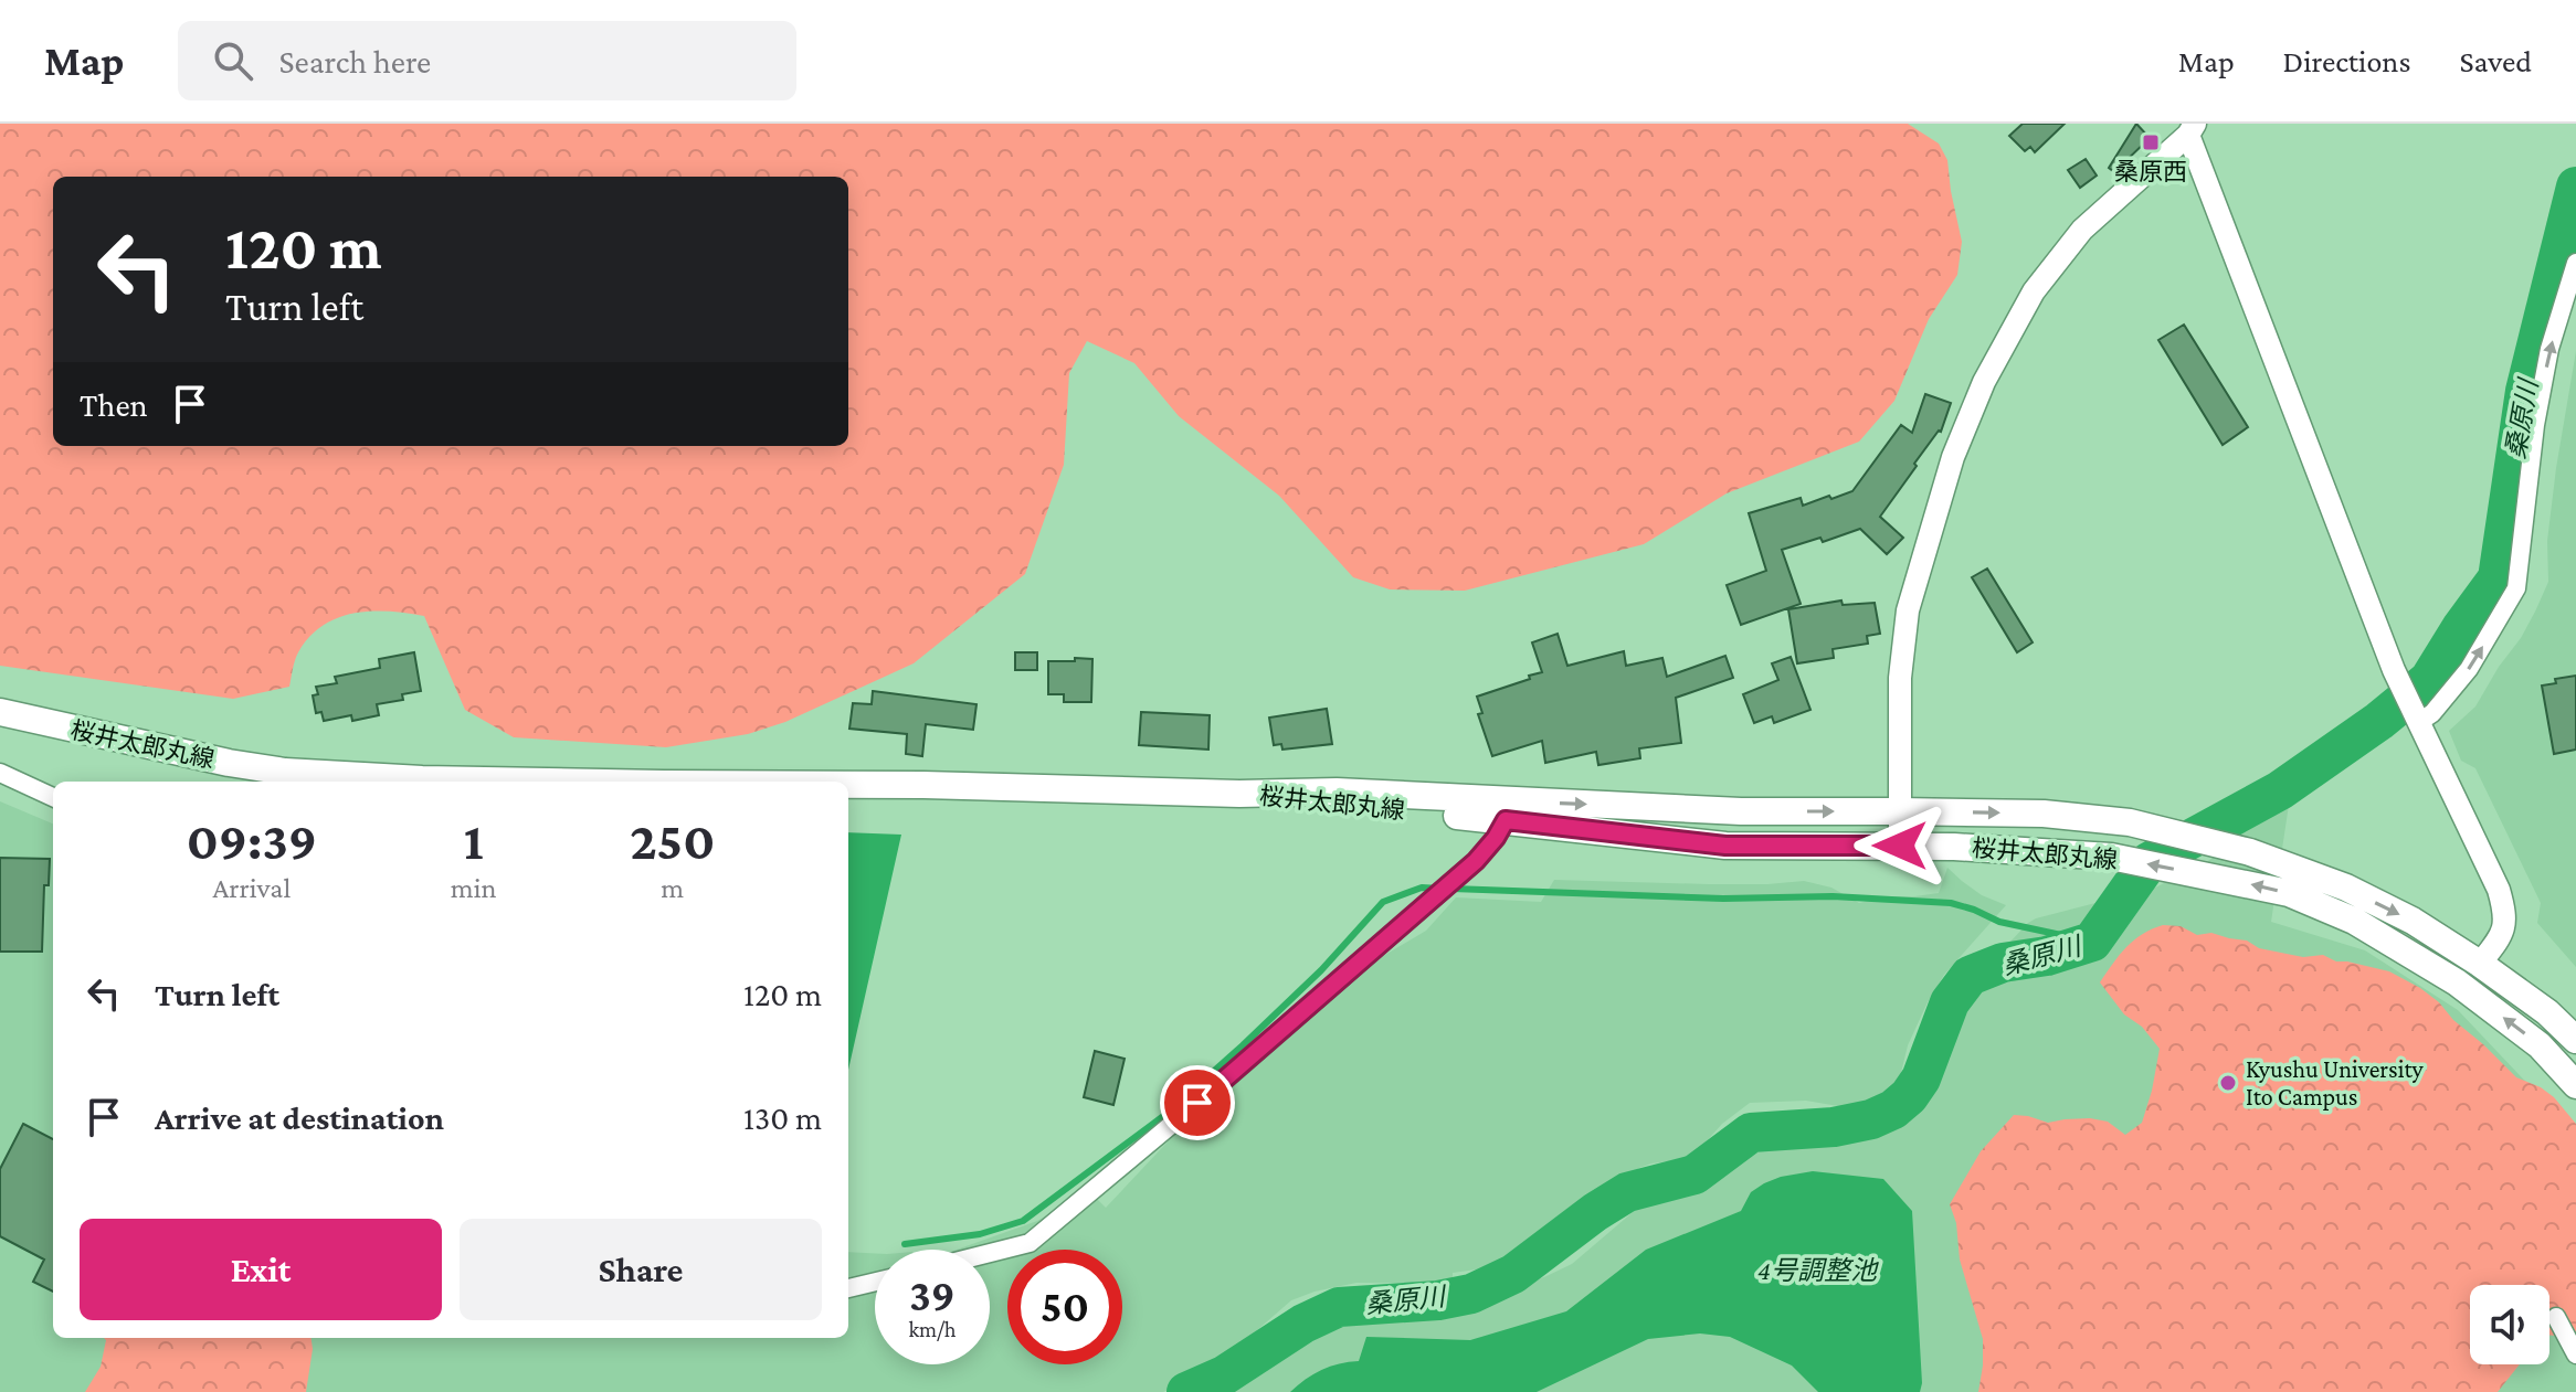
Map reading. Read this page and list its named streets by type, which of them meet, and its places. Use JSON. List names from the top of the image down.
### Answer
{
  "streets": {
    "main road": ["桜井太郎丸線"]
  },
  "water": ["桑原川", "4号調整池"],
  "places": {
    "transit": ["桑原西"],
    "other": ["Kyushu University Ito Campus"]
  },
  "page": {
    "header": "Map",
    "search": "Search here",
    "nav": ["Map", "Directions", "Saved"],
    "turn": ["120 m", "Turn left"],
    "then": "Then",
    "eta": [
      "09:39",
      "Arrival",
      "1",
      "min",
      "250",
      "m"
    ],
    "list": [
      {
        "name": "Turn left",
        "value": "120 m"
      },
      {
        "name": "Arrive at destination",
        "value": "130 m"
      }
    ],
    "buttons": ["Exit", "Share"],
    "speed": "39 km/h",
    "limit": "50"
  }
}
